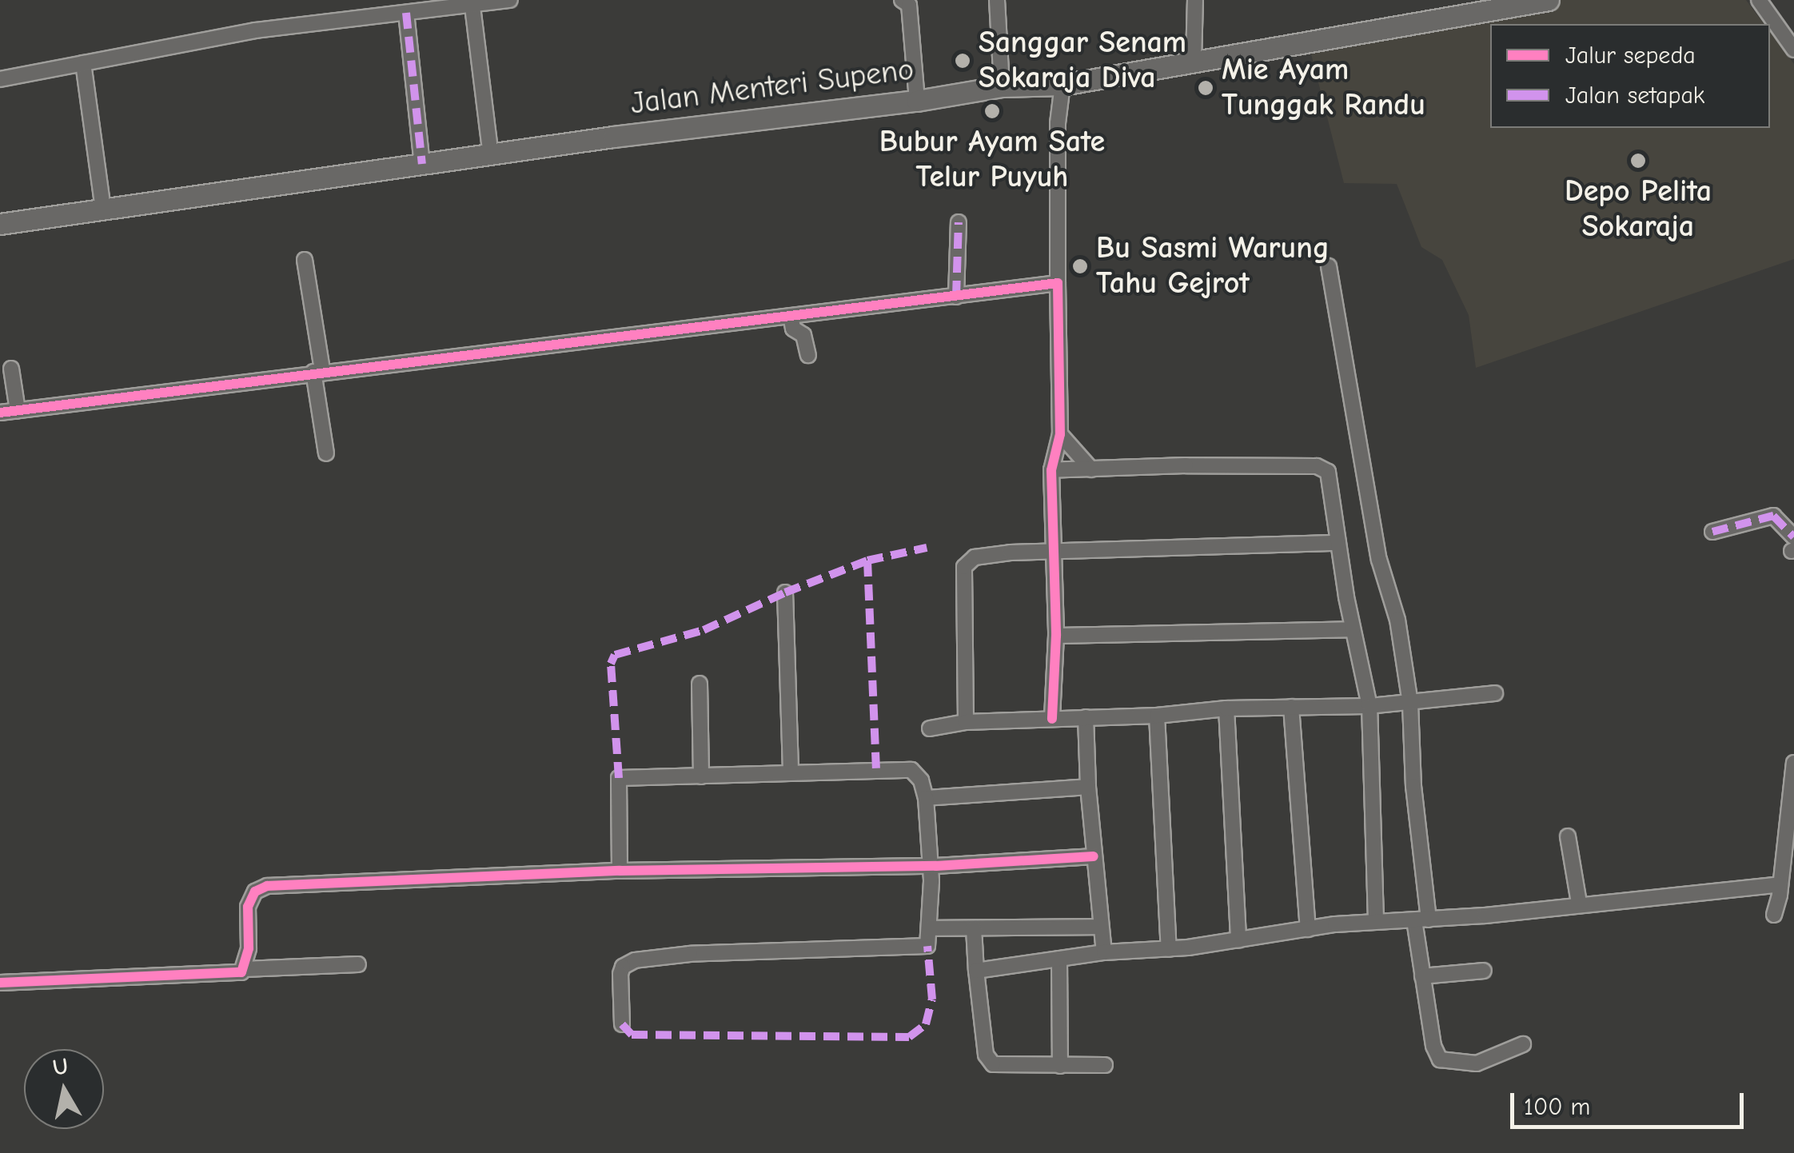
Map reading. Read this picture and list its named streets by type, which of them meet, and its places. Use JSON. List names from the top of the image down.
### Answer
{
  "streets": {
    "main road": ["Jalan Menteri Supeno"]
  },
  "places": [
    "Sanggar Senam Sokaraja Diva",
    "Mie Ayam Tunggak Randu",
    "Bubur Ayam Sate Telur Puyuh",
    "Depo Pelita Sokaraja",
    "Bu Sasmi Warung Tahu Gejrot"
  ],
  "legend": ["Jalur sepeda", "Jalan setapak"],
  "scale_bar": "100 m",
  "north": "top"
}
